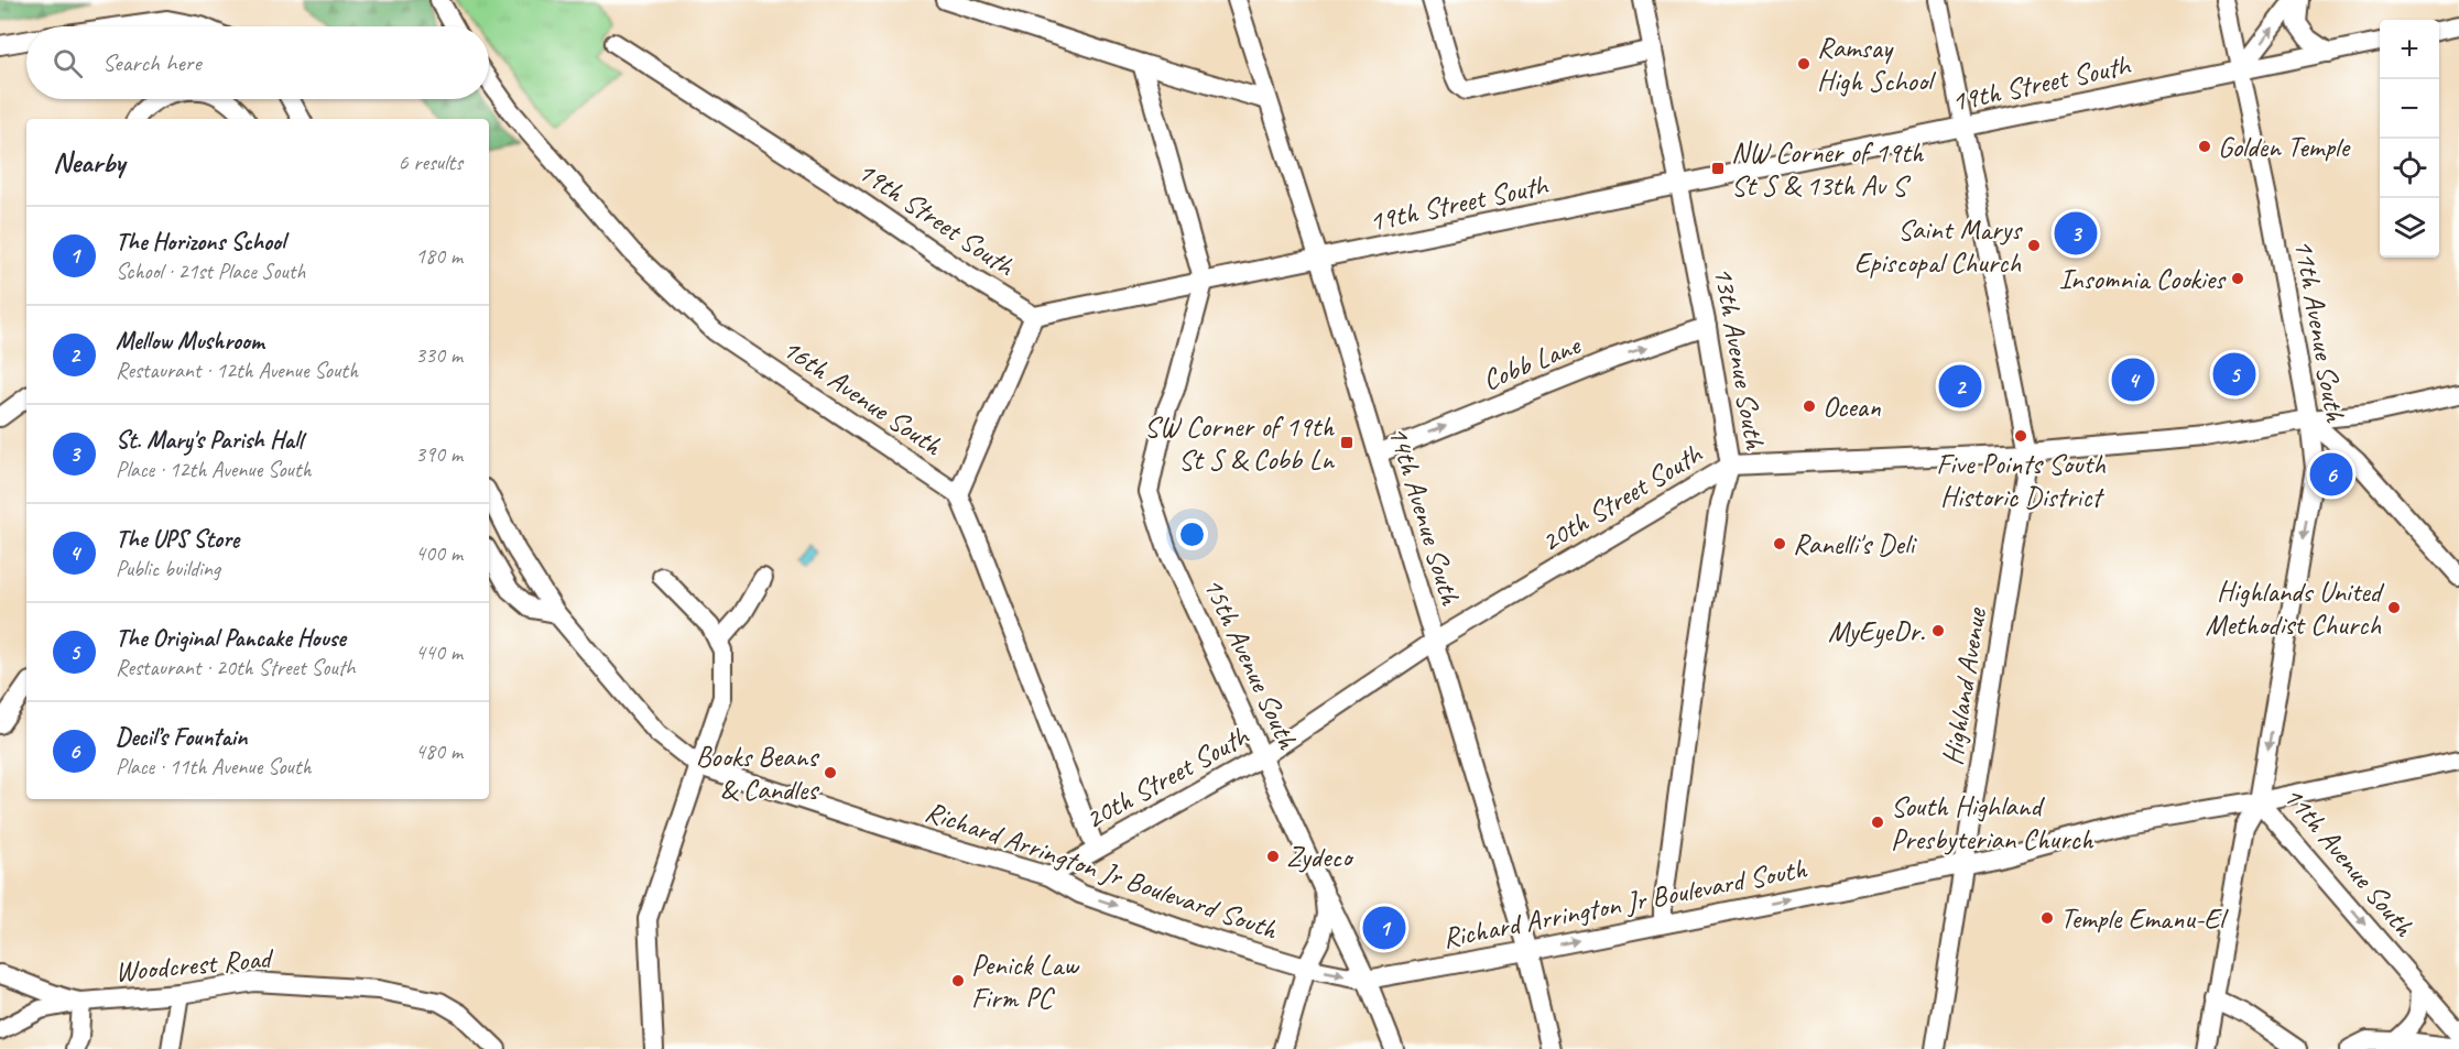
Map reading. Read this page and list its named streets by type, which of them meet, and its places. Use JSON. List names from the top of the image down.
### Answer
{
  "streets": {
    "street": [
      "19th Street South",
      "11th Avenue South",
      "13th Avenue South",
      "Cobb Lane",
      "16th Avenue South",
      "20th Street South",
      "14th Avenue South",
      "15th Avenue South",
      "Highland Avenue",
      "Richard Arrington Jr Boulevard South",
      "Woodcrest Road"
    ]
  },
  "crossings": [
    ["19th Street South", "11th Avenue South"],
    ["19th Street South", "13th Avenue South"],
    ["19th Street South", "14th Avenue South"],
    ["19th Street South", "15th Avenue South"],
    ["11th Avenue South", "20th Street South"],
    ["11th Avenue South", "Richard Arrington Jr Boulevard South"],
    ["13th Avenue South", "Cobb Lane"],
    ["13th Avenue South", "20th Street South"],
    ["13th Avenue South", "Richard Arrington Jr Boulevard South"],
    ["Cobb Lane", "14th Avenue South"],
    ["20th Street South", "14th Avenue South"],
    ["20th Street South", "15th Avenue South"],
    ["20th Street South", "Highland Avenue"],
    ["20th Street South", "Richard Arrington Jr Boulevard South"],
    ["14th Avenue South", "Richard Arrington Jr Boulevard South"],
    ["15th Avenue South", "Richard Arrington Jr Boulevard South"],
    ["Highland Avenue", "Richard Arrington Jr Boulevard South"]
  ],
  "one_way": ["Cobb Lane"],
  "places": {
    "other": [
      "Ramsay High School",
      "Golden Temple",
      "Saint Marys Episcopal Church",
      "Insomnia Cookies",
      "Ocean",
      "Five Points South Historic District",
      "Ranelli's Deli",
      "Highlands United Methodist Church",
      "MyEyeDr.",
      "Books Beans & Candles",
      "South Highland Presbyterian Church",
      "Zydeco",
      "Temple Emanu-El",
      "Penick Law Firm PC"
    ],
    "transit": ["NW Corner of 19th St S & 13th Av S", "SW Corner of 19th St S & Cobb Ln"]
  },
  "page": {
    "map_buttons": ["+", "−"],
    "search": "Search here",
    "heading": ["Nearby", "6 results"],
    "list": [
      {
        "mark": "1",
        "name": "The Horizons School",
        "note": "School · 21st Place South",
        "value": "180 m"
      },
      {
        "mark": "2",
        "name": "Mellow Mushroom",
        "note": "Restaurant · 12th Avenue South",
        "value": "330 m"
      },
      {
        "mark": "3",
        "name": "St. Mary's Parish Hall",
        "note": "Place · 12th Avenue South",
        "value": "390 m"
      },
      {
        "mark": "4",
        "name": "The UPS Store",
        "note": "Public building",
        "value": "400 m"
      },
      {
        "mark": "5",
        "name": "The Original Pancake House",
        "note": "Restaurant · 20th Street South",
        "value": "440 m"
      },
      {
        "mark": "6",
        "name": "Decil’s Fountain",
        "note": "Place · 11th Avenue South",
        "value": "480 m"
      }
    ],
    "pins": [
      "3",
      "5",
      "4",
      "2",
      "6",
      "1"
    ]
  }
}
